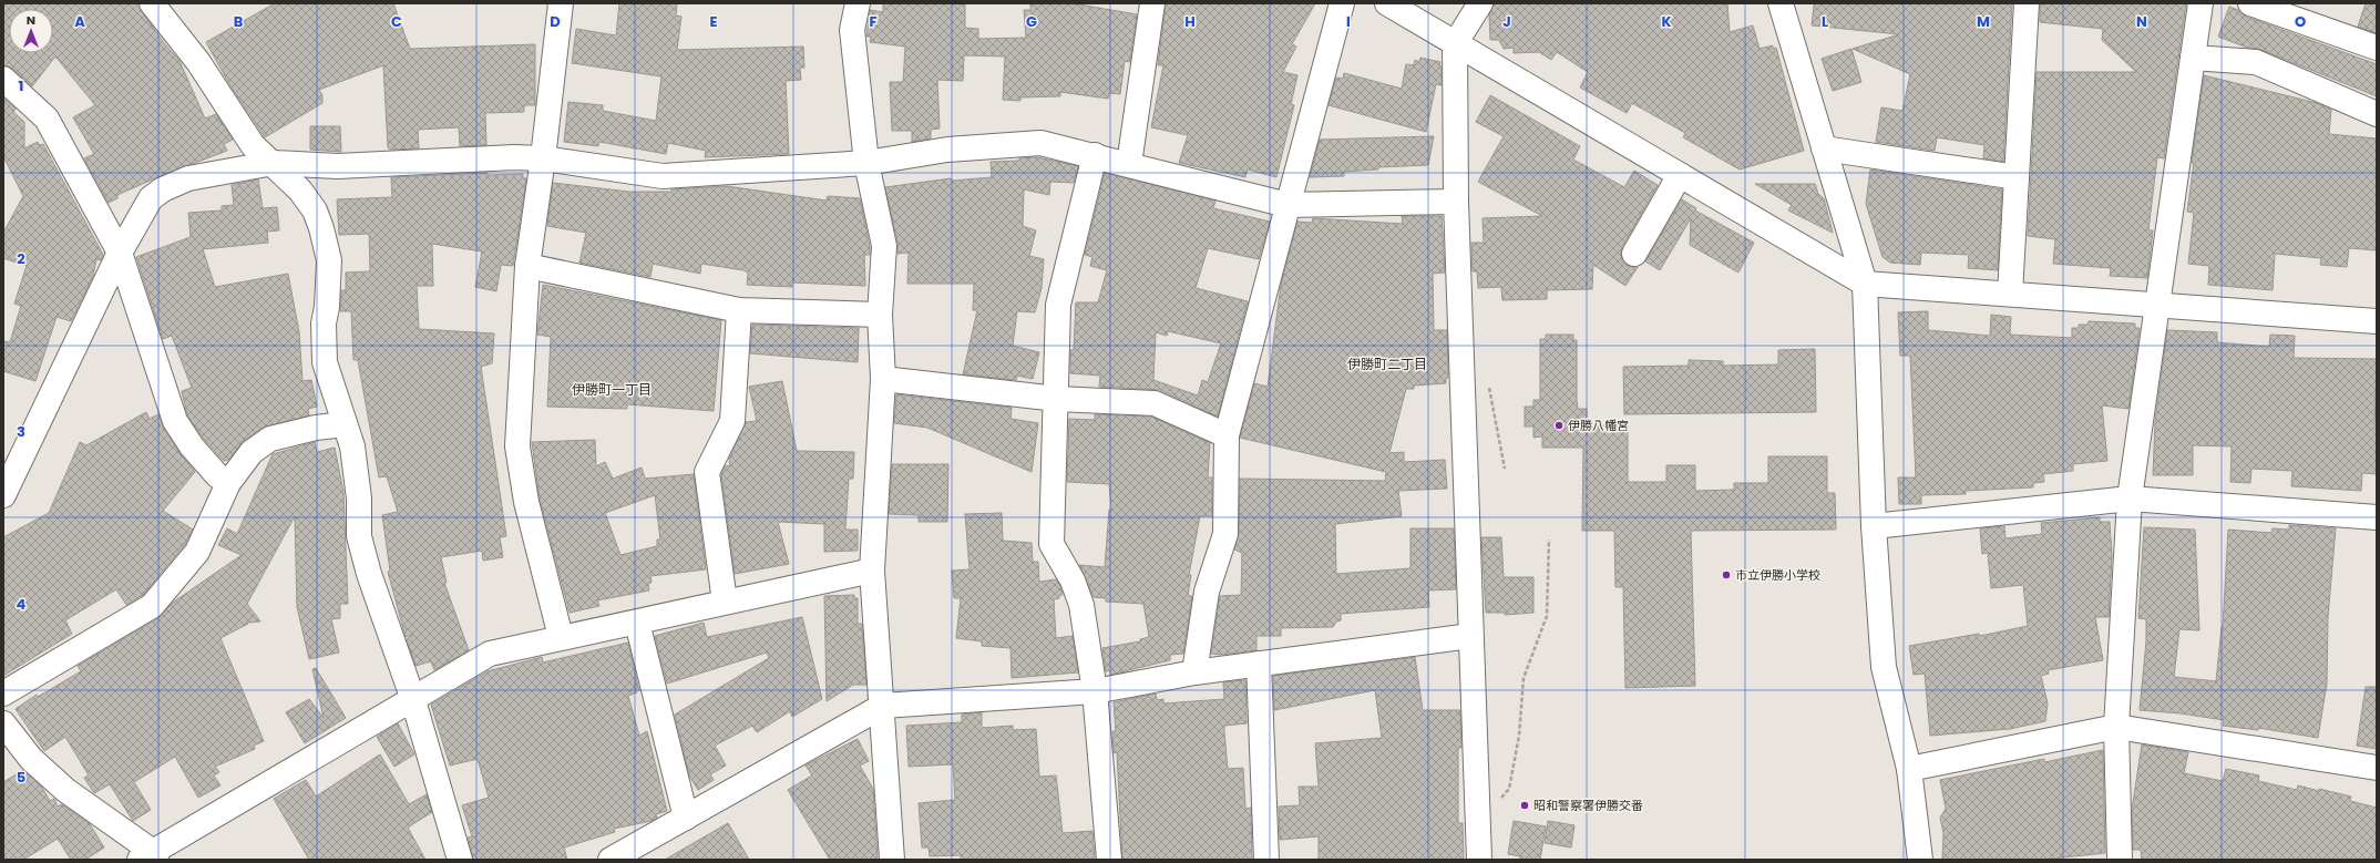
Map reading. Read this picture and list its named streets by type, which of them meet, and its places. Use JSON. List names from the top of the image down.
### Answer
{
  "districts": ["伊勝町二丁目", "伊勝町一丁目"],
  "places": ["伊勝八幡宮", "市立伊勝小学校", "昭和警察署伊勝交番"],
  "north": "top",
  "grid": {
    "columns": [
      "A",
      "B",
      "C",
      "D",
      "E",
      "F",
      "G",
      "H",
      "I",
      "J",
      "K",
      "L",
      "M",
      "N",
      "O"
    ],
    "rows": [
      "1",
      "2",
      "3",
      "4",
      "5"
    ]
  }
}
